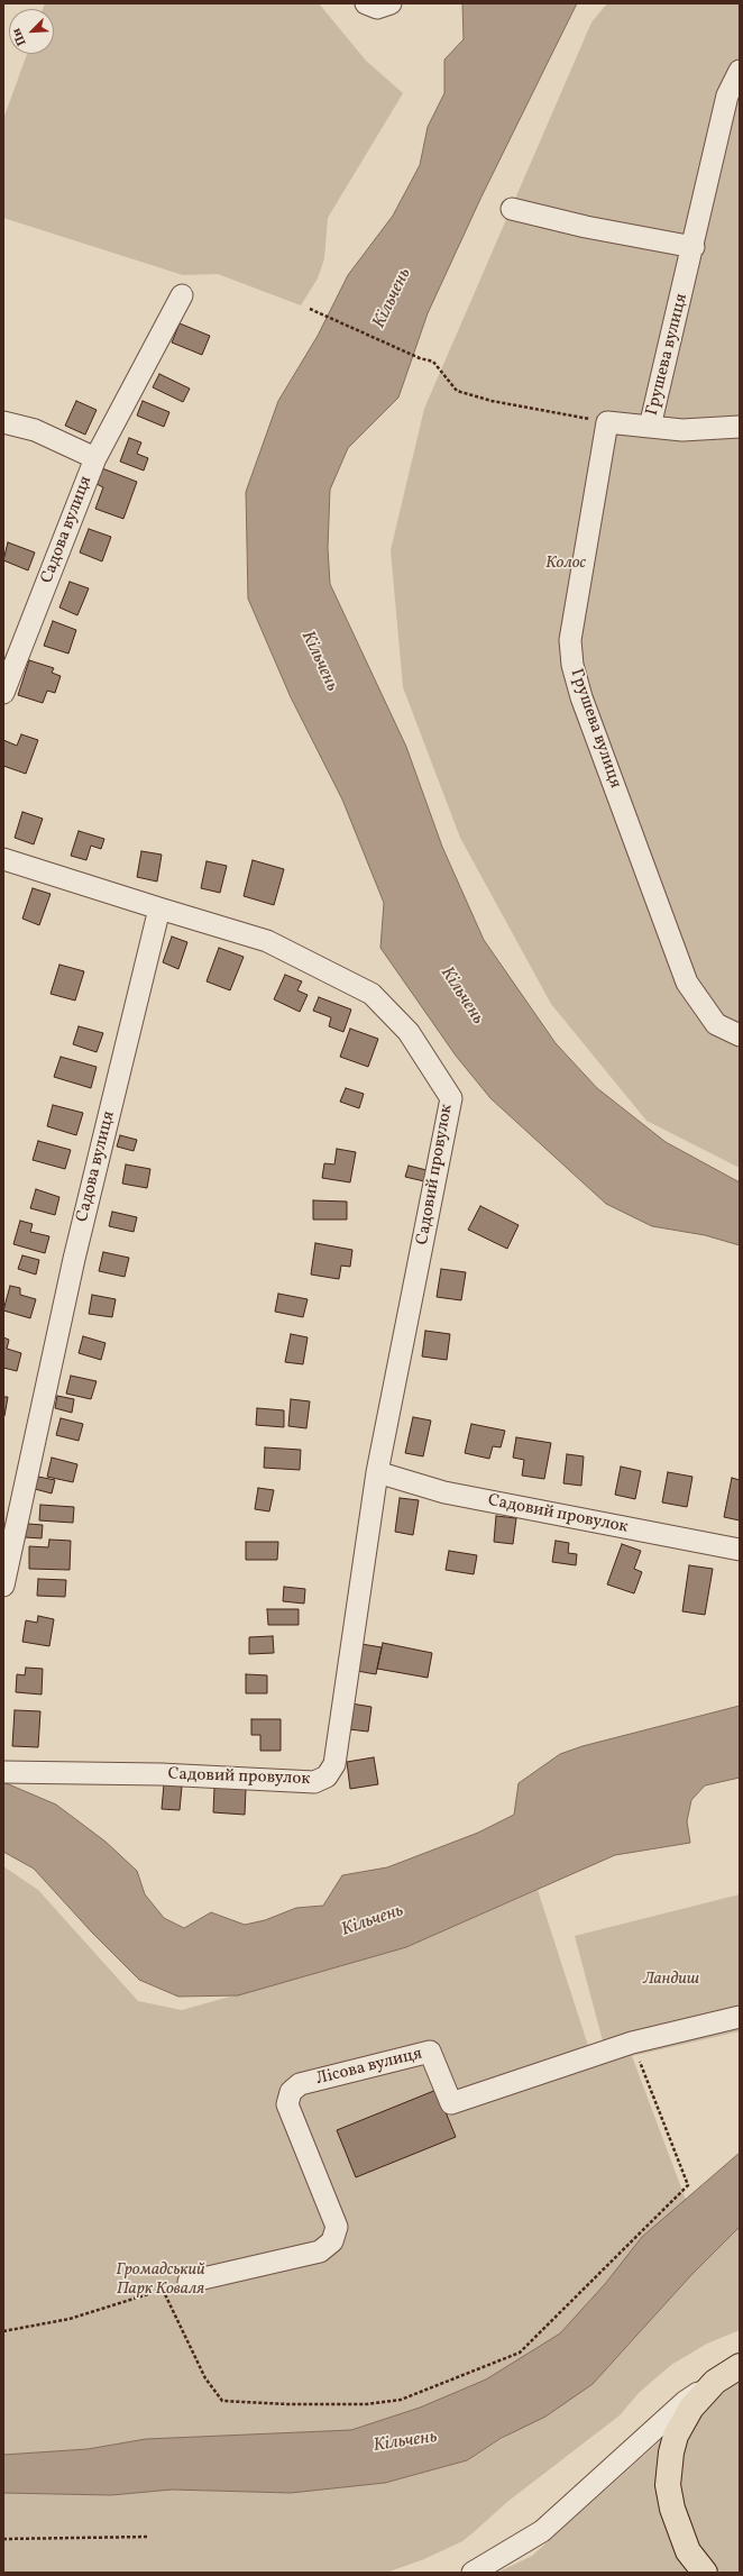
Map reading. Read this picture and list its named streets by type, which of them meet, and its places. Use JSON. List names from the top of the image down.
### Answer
{
  "streets": {
    "street": [
      "Грушева вулиця",
      "Садова вулиця",
      "Садовий провулок",
      "Лісова вулиця"
    ]
  },
  "crossings": [
    ["Садова вулиця", "Садовий провулок"]
  ],
  "water": ["Кільчень"],
  "parks": ["Колос", "Ландиш", "Громадський Парк Коваля"],
  "north": "bottom left"
}
